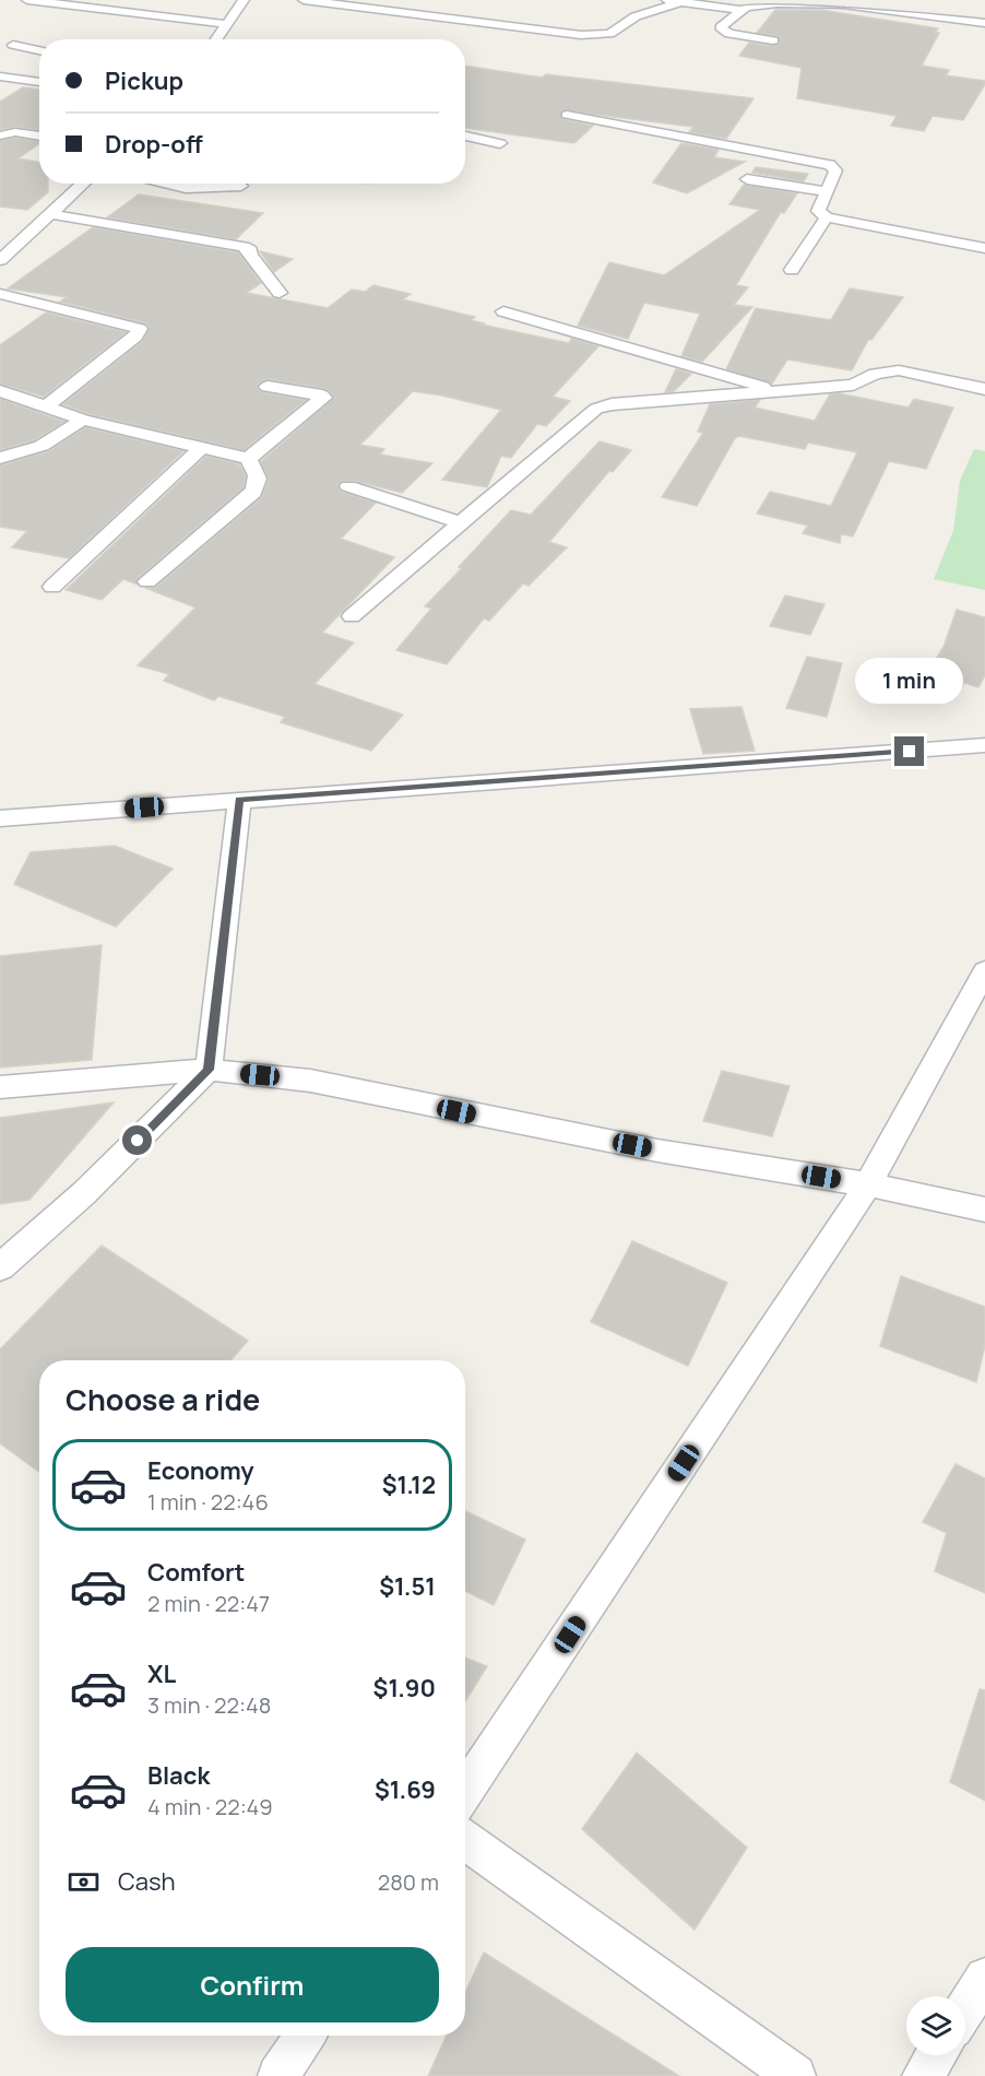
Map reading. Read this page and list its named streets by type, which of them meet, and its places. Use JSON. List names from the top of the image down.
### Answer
{
  "page": {
    "banner": ["Pickup", "Drop-off"],
    "bubble": "1 min",
    "heading": "Choose a ride",
    "list": [
      {
        "name": "Economy",
        "note": "1 min · 22:46",
        "value": "$1.12"
      },
      {
        "name": "Comfort",
        "note": "2 min · 22:47",
        "value": "$1.51"
      },
      {
        "name": "XL",
        "note": "3 min · 22:48",
        "value": "$1.90"
      },
      {
        "name": "Black",
        "note": "4 min · 22:49",
        "value": "$1.69"
      }
    ],
    "pay": ["Cash", "280 m"],
    "buttons": "Confirm"
  }
}
